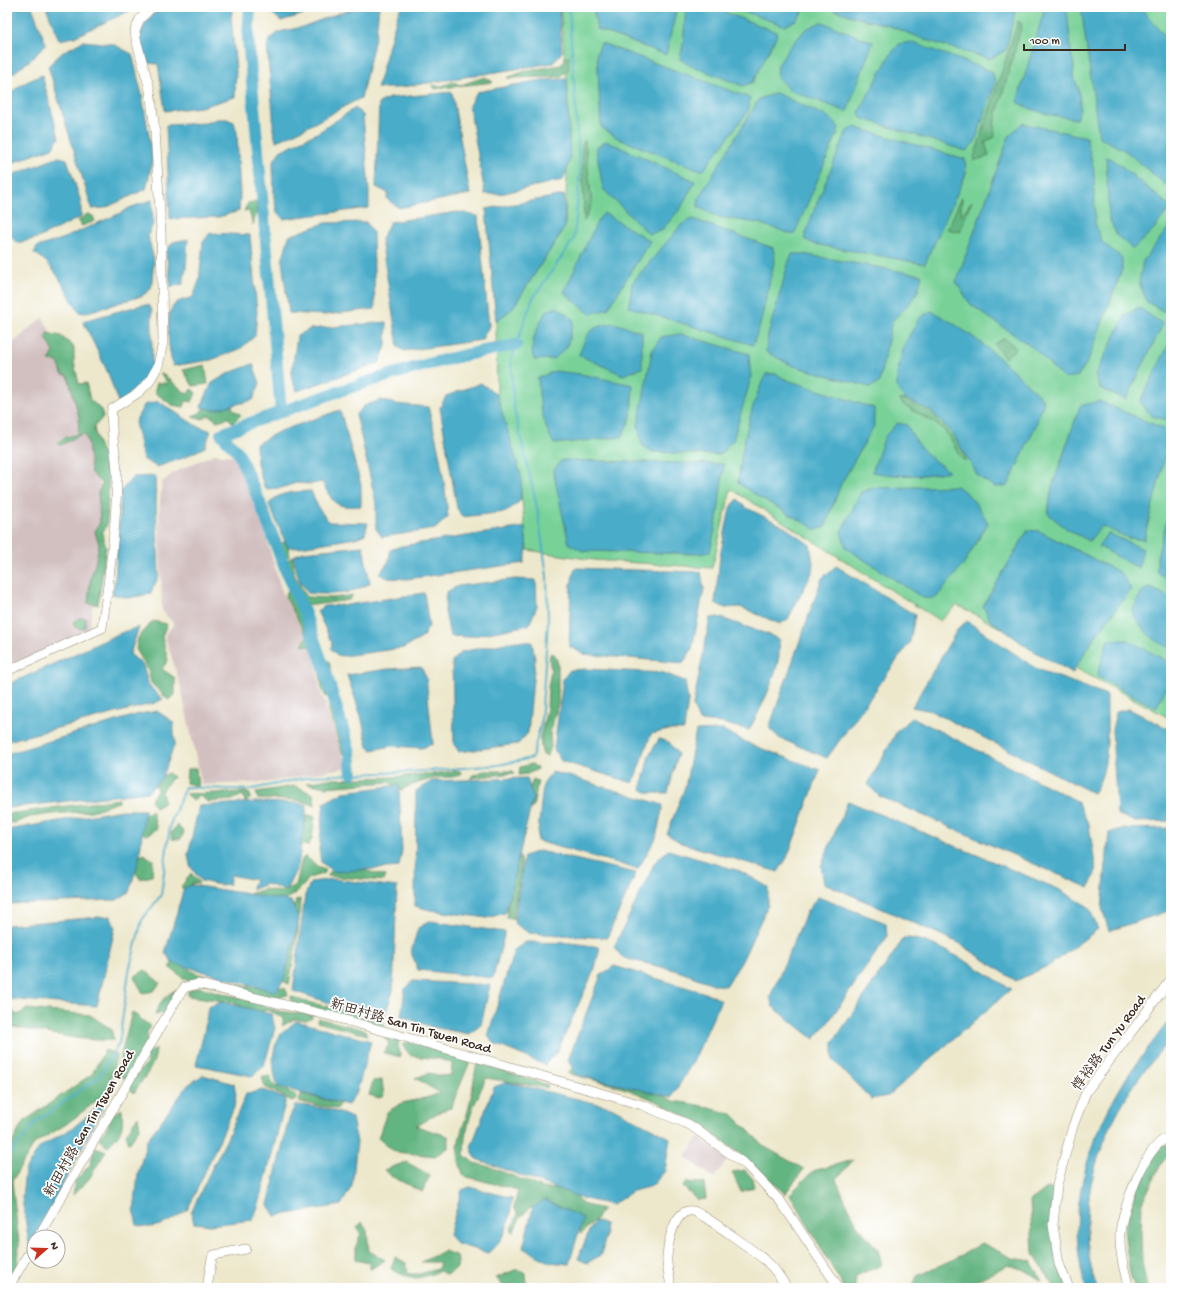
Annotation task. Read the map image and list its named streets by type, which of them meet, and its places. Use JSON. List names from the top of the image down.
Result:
{
  "streets": {
    "street": ["新田村路 San Tin Tsuen Road", "惇裕路 Tun Yu Road"]
  },
  "scale_bar": "100 m",
  "north": "right"
}
